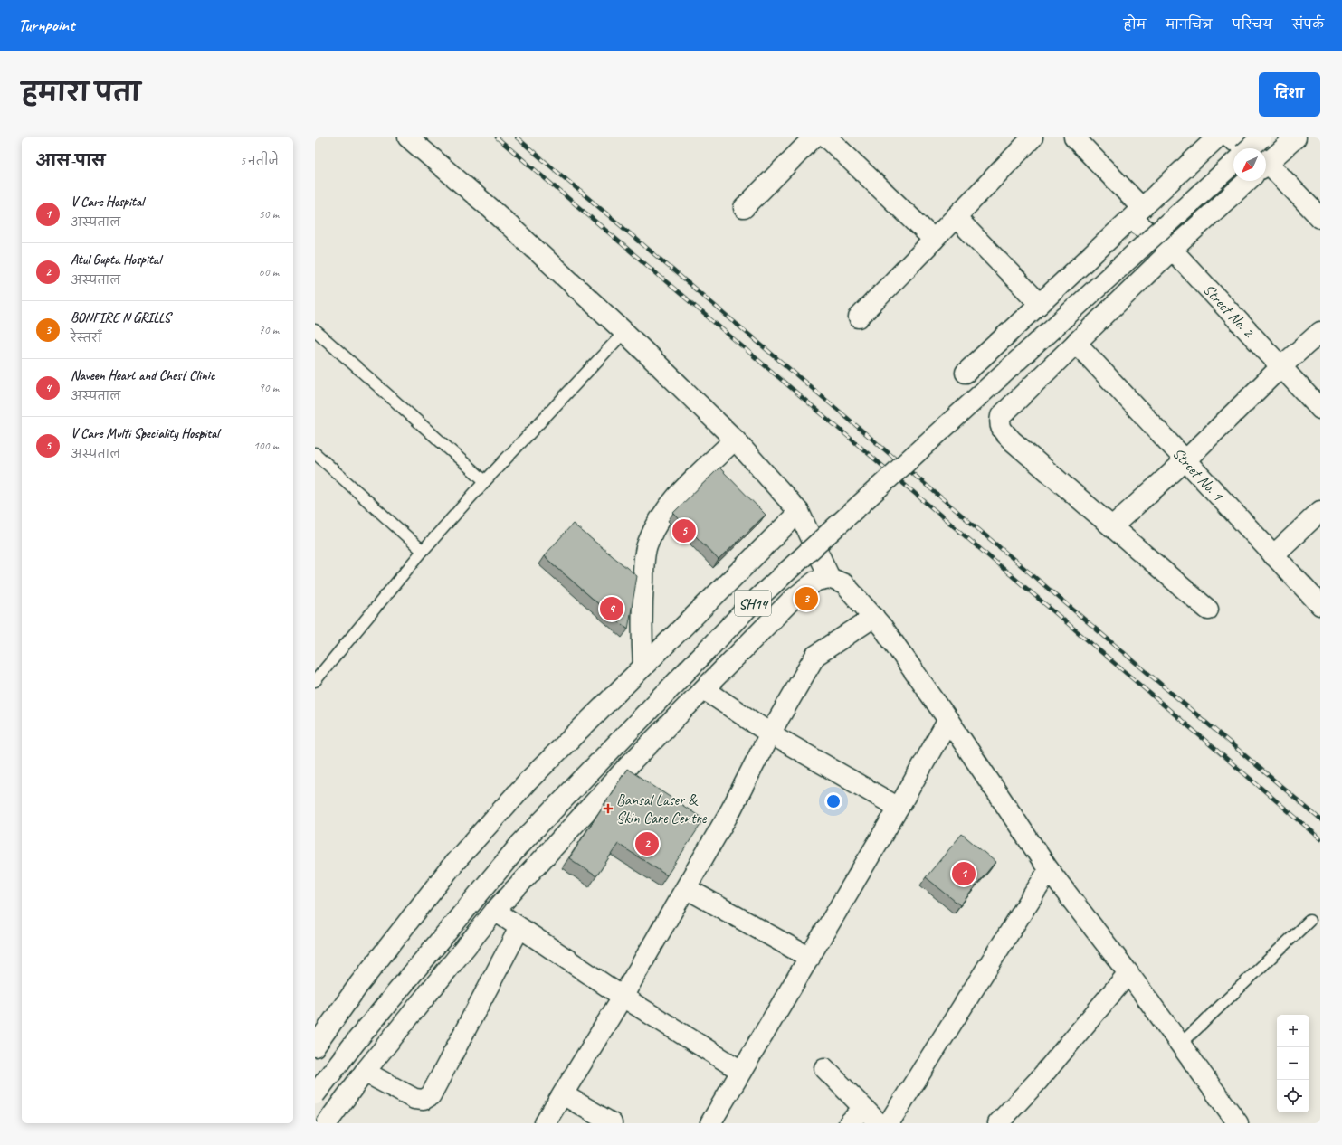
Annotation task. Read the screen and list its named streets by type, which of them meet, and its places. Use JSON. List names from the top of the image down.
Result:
{
  "streets": {
    "street": ["Street No. 2", "Street No. 1", "SH14"]
  },
  "places": {
    "health": ["Bansal Laser & Skin Care Centre"]
  },
  "north": "bottom left",
  "page": {
    "header": "Turnpoint",
    "nav": [
      "होम",
      "मानचित्र",
      "परिचय",
      "संपर्क"
    ],
    "title": "हमारा पता",
    "buttons": "दिशा",
    "heading": ["आस-पास", "5 नतीजे"],
    "list": [
      {
        "mark": "1",
        "name": "V Care Hospital",
        "note": "अस्पताल",
        "value": "50 m"
      },
      {
        "mark": "2",
        "name": "Atul Gupta Hospital",
        "note": "अस्पताल",
        "value": "60 m"
      },
      {
        "mark": "3",
        "name": "BONFIRE N GRILLS",
        "note": "रेस्तराँ",
        "value": "70 m"
      },
      {
        "mark": "4",
        "name": "Naveen Heart and Chest Clinic",
        "note": "अस्पताल",
        "value": "90 m"
      },
      {
        "mark": "5",
        "name": "V Care Multi Speciality Hospital",
        "note": "अस्पताल",
        "value": "100 m"
      }
    ],
    "pins": [
      "5",
      "3",
      "4",
      "2",
      "1"
    ],
    "map_buttons": ["+", "−"]
  }
}
